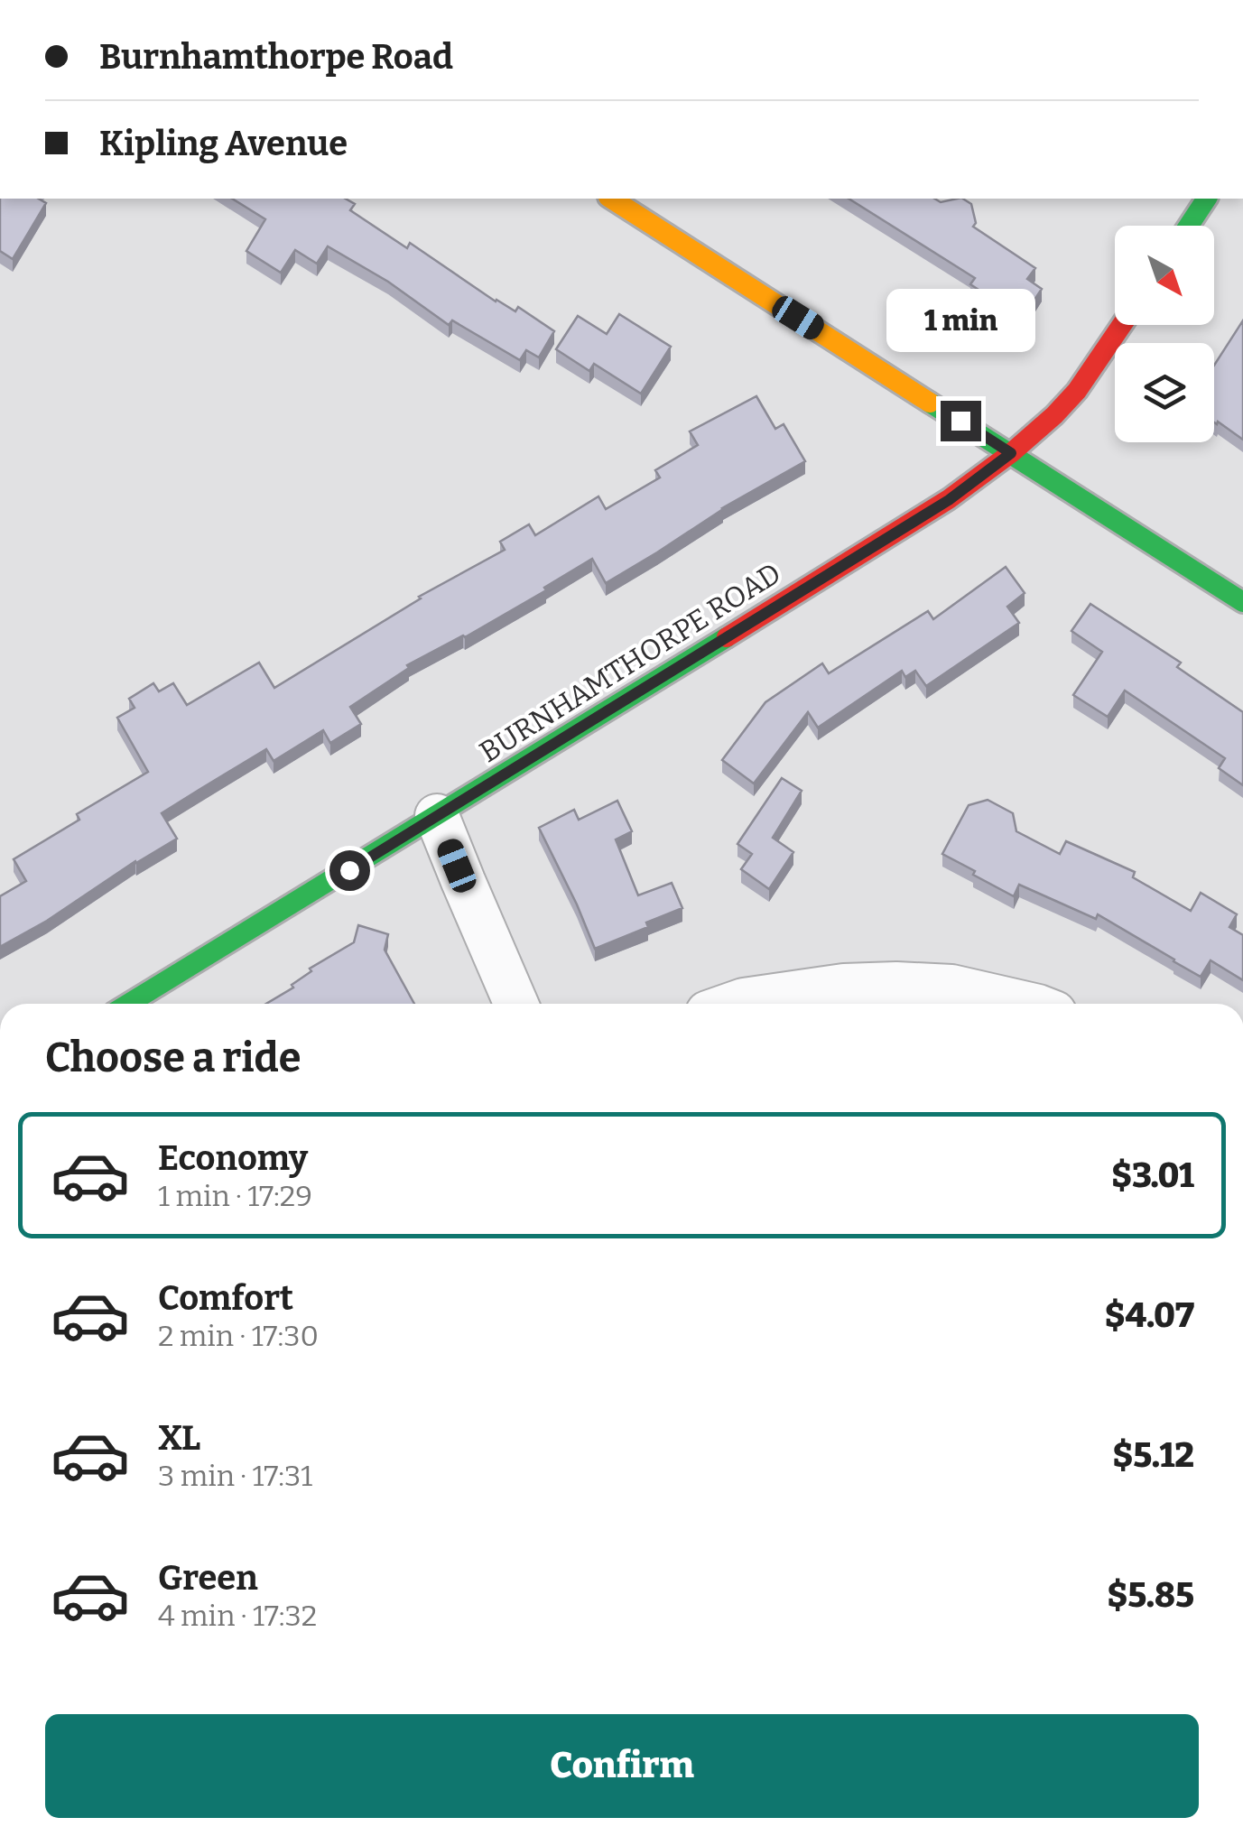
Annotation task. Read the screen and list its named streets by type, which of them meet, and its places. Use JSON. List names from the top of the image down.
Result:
{
  "streets": {
    "main road": ["BURNHAMTHORPE ROAD"]
  },
  "north": "bottom right",
  "page": {
    "banner": ["Burnhamthorpe Road", "Kipling Avenue"],
    "bubble": "1 min",
    "heading": "Choose a ride",
    "list": [
      {
        "name": "Economy",
        "note": "1 min · 17:29",
        "value": "$3.01"
      },
      {
        "name": "Comfort",
        "note": "2 min · 17:30",
        "value": "$4.07"
      },
      {
        "name": "XL",
        "note": "3 min · 17:31",
        "value": "$5.12"
      },
      {
        "name": "Green",
        "note": "4 min · 17:32",
        "value": "$5.85"
      }
    ],
    "buttons": "Confirm"
  }
}
